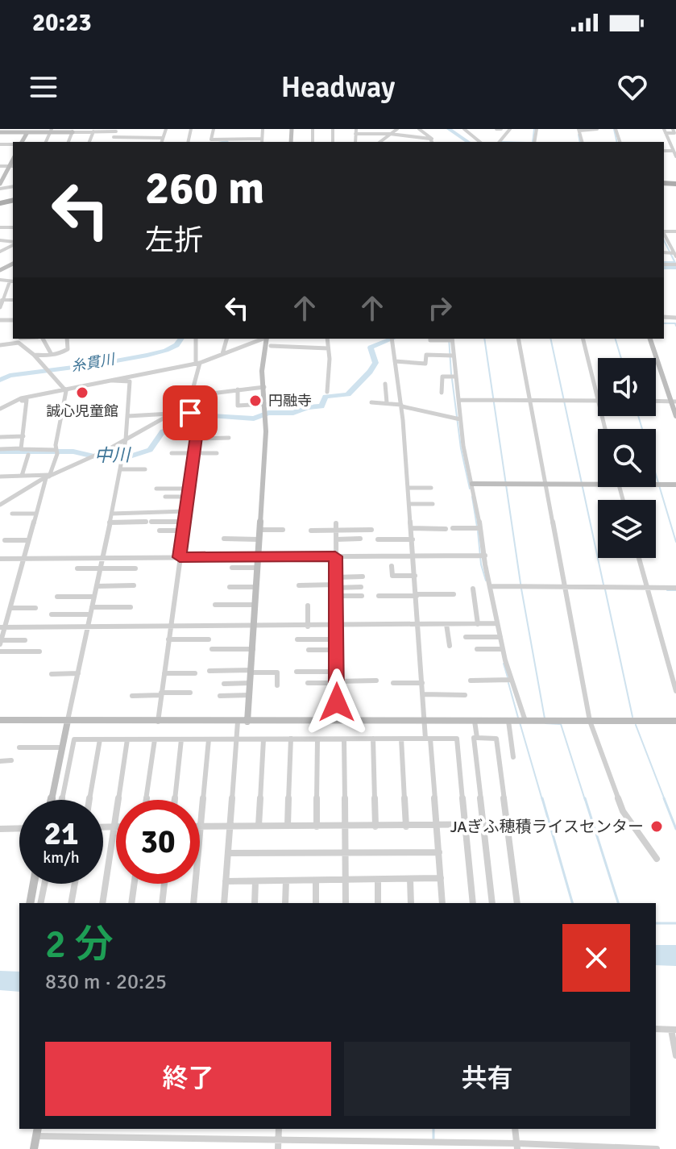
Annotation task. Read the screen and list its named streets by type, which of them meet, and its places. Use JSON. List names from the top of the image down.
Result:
{
  "water": ["糸貫川", "中川"],
  "places": ["誠心児童館", "円融寺", "JAぎふ穂積ライスセンター"],
  "page": {
    "status": "20:23",
    "header": "Headway",
    "turn": ["260 m", "左折"],
    "speed": "21 km/h",
    "limit": "30",
    "heading": ["2 分", "830 m · 20:25"],
    "buttons": ["終了", "共有"]
  }
}
